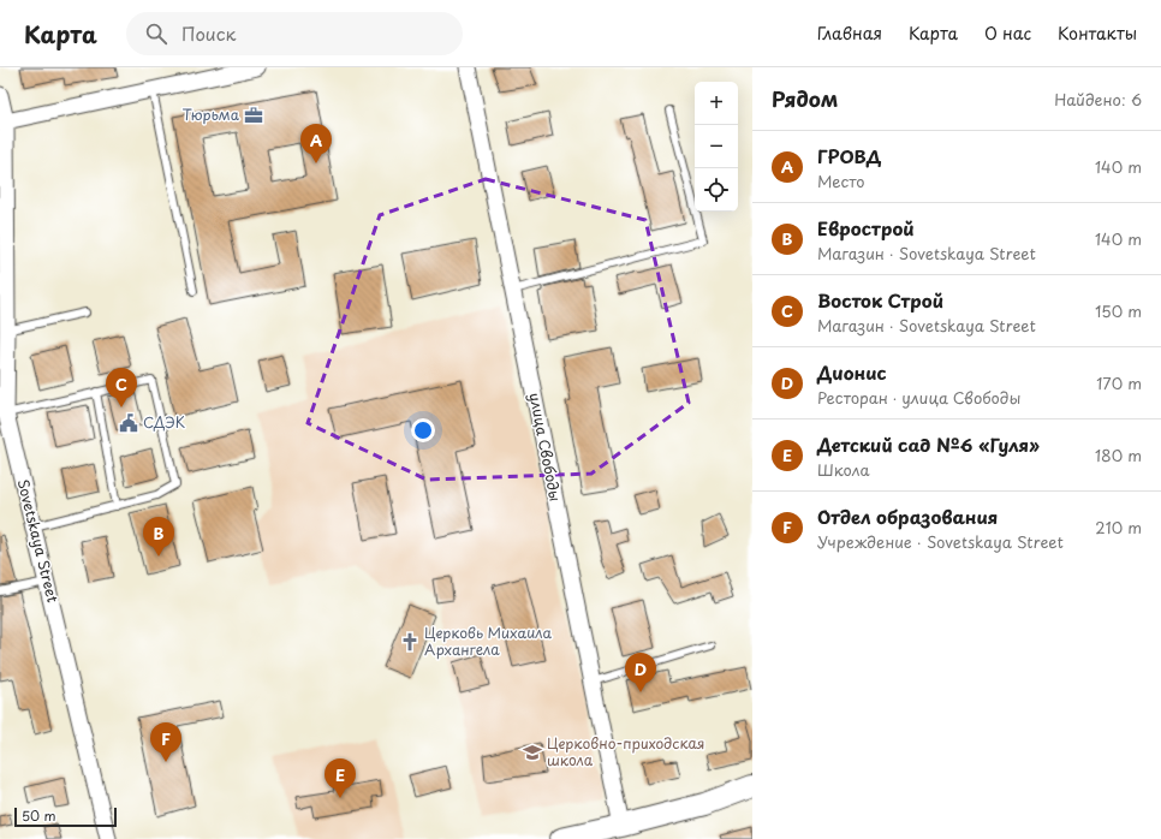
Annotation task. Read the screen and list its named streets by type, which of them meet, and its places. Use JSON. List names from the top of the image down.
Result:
{
  "streets": {
    "street": ["улица Свободы", "Sovetskaya Street"]
  },
  "places": {
    "office": ["Тюрьма"],
    "public building": ["СДЭК"],
    "church": ["Церковь Михаила Архангела"],
    "school or university": ["Церковно-приходская школа"]
  },
  "scale_bar": "50 m",
  "page": {
    "header": "Карта",
    "search": "Поиск",
    "nav": [
      "Главная",
      "Карта",
      "О нас",
      "Контакты"
    ],
    "heading": ["Рядом", "Найдено: 6"],
    "map_buttons": ["+", "−"],
    "pins": [
      "A",
      "C",
      "B",
      "D",
      "F",
      "E"
    ],
    "list": [
      {
        "mark": "A",
        "name": "ГРОВД",
        "note": "Место",
        "value": "140 m"
      },
      {
        "mark": "B",
        "name": "Еврострой",
        "note": "Магазин · Sovetskaya Street",
        "value": "140 m"
      },
      {
        "mark": "C",
        "name": "Восток Строй",
        "note": "Магазин · Sovetskaya Street",
        "value": "150 m"
      },
      {
        "mark": "D",
        "name": "Дионис",
        "note": "Ресторан · улица Свободы",
        "value": "170 m"
      },
      {
        "mark": "E",
        "name": "Детский сад №6 «Гуля»",
        "note": "Школа",
        "value": "180 m"
      },
      {
        "mark": "F",
        "name": "Отдел образования",
        "note": "Учреждение · Sovetskaya Street",
        "value": "210 m"
      }
    ],
    "scale": "50 m"
  }
}
